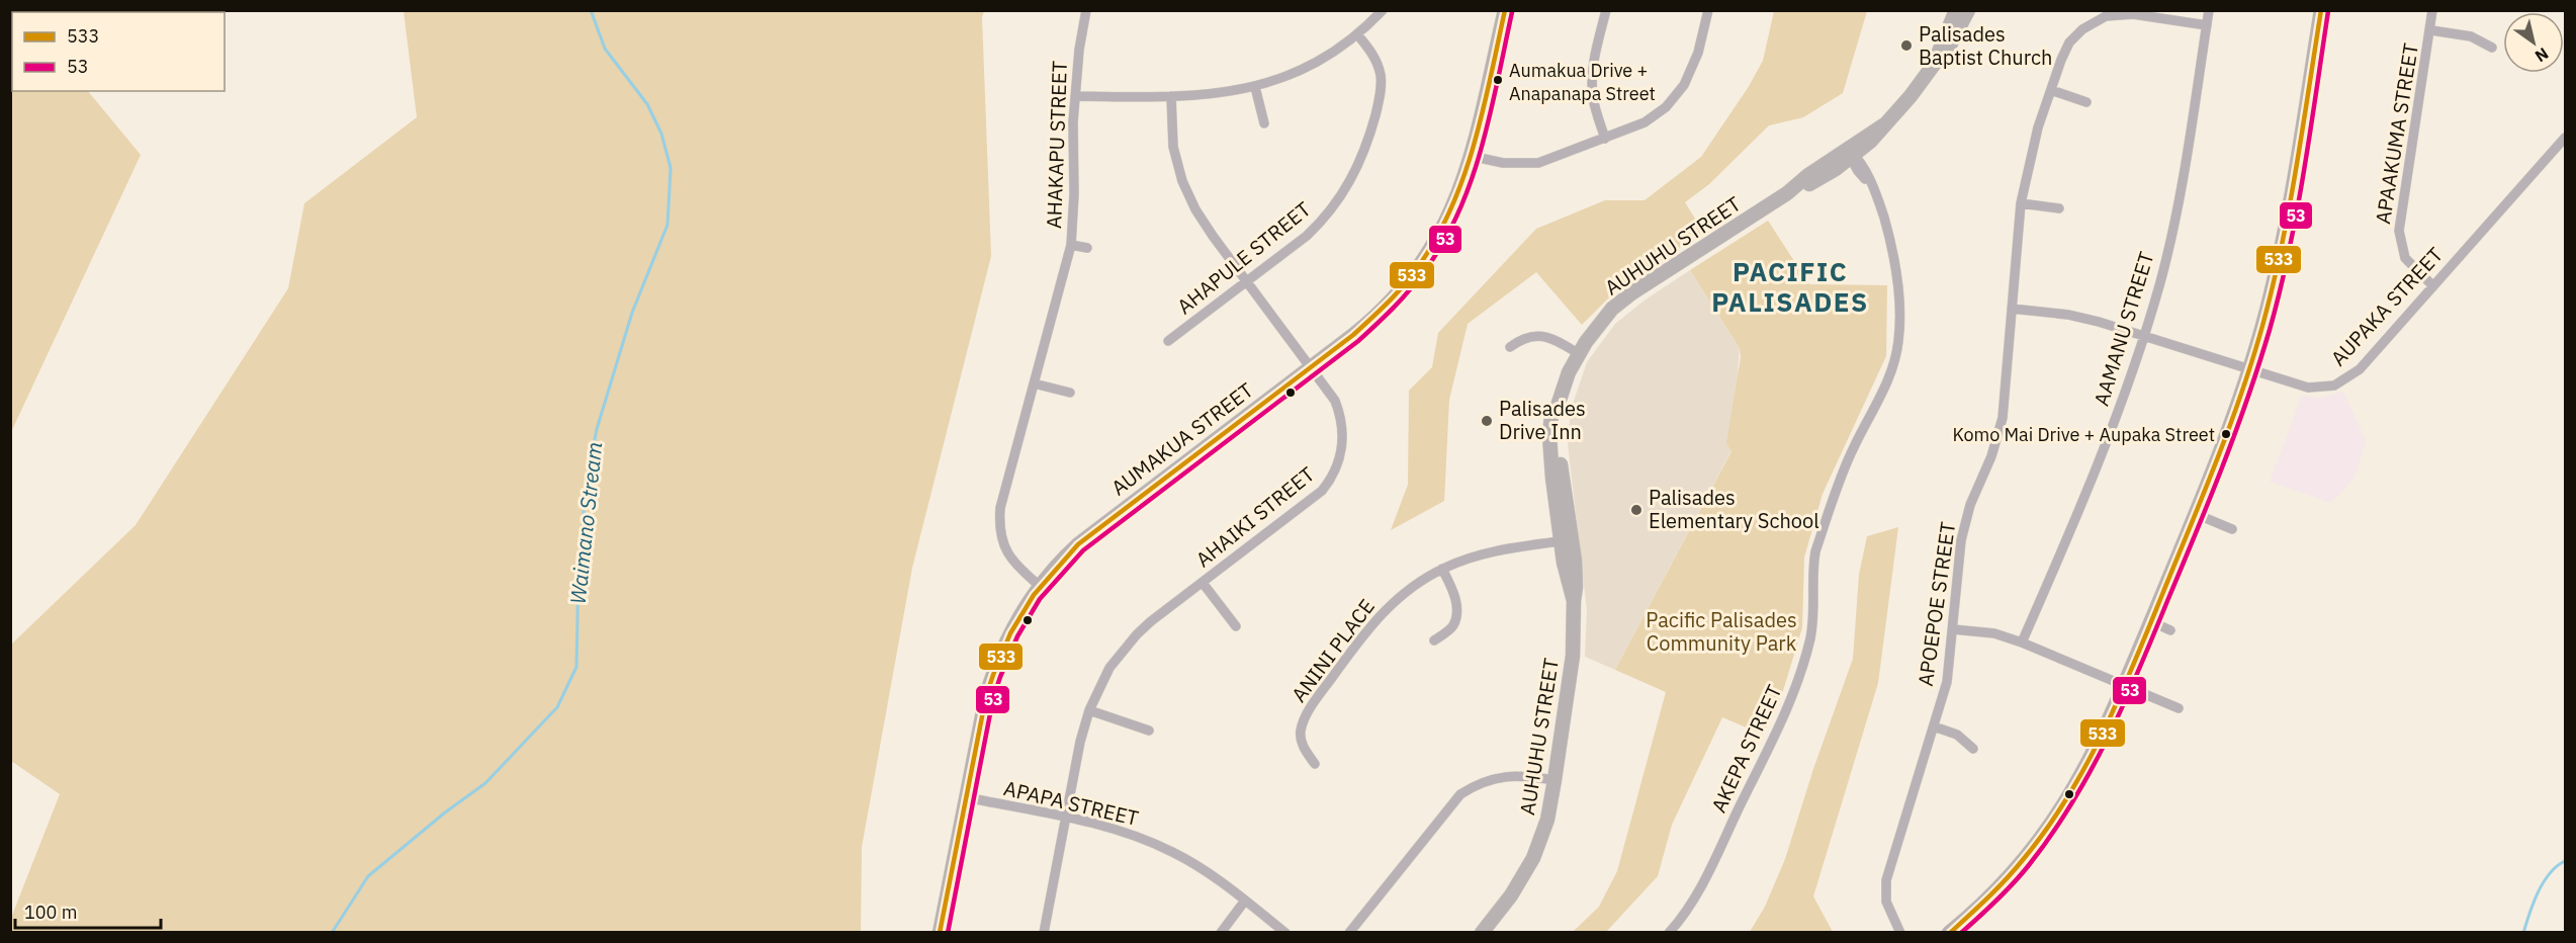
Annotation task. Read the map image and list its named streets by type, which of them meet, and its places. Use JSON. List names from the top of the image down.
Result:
{
  "streets": {
    "street": [
      "APAAKUMA STREET",
      "AHAKAPU STREET",
      "AUHUHU STREET",
      "AHAPULE STREET",
      "AUPAKA STREET",
      "AAMANU STREET",
      "AUMAKUA STREET",
      "AHAIKI STREET",
      "APOEPOE STREET",
      "ANINI PLACE",
      "AKEPA STREET",
      "APAPA STREET"
    ]
  },
  "crossings": [
    ["APAAKUMA STREET", "AUPAKA STREET"],
    ["AHAKAPU STREET", "AUMAKUA STREET"],
    ["AUHUHU STREET", "ANINI PLACE"],
    ["AUHUHU STREET", "AKEPA STREET"],
    ["AHAPULE STREET", "AHAIKI STREET"],
    ["AUPAKA STREET", "AAMANU STREET"],
    ["AUPAKA STREET", "APOEPOE STREET"],
    ["AAMANU STREET", "APOEPOE STREET"],
    ["AUMAKUA STREET", "AHAIKI STREET"],
    ["AUMAKUA STREET", "APAPA STREET"],
    ["AHAIKI STREET", "APAPA STREET"]
  ],
  "districts": ["PACIFIC PALISADES"],
  "water": ["Waimano Stream"],
  "parks": ["Pacific Palisades Community Park"],
  "places": [
    "Palisades Baptist Church",
    "Aumakua Drive + Anapanapa Street",
    "Palisades Drive Inn",
    "Komo Mai Drive + Aupaka Street",
    "Palisades Elementary School"
  ],
  "lines": ["transit line 533", "transit line 53"],
  "legend": ["533", "53"],
  "scale_bar": "100 m",
  "north": "bottom right"
}
